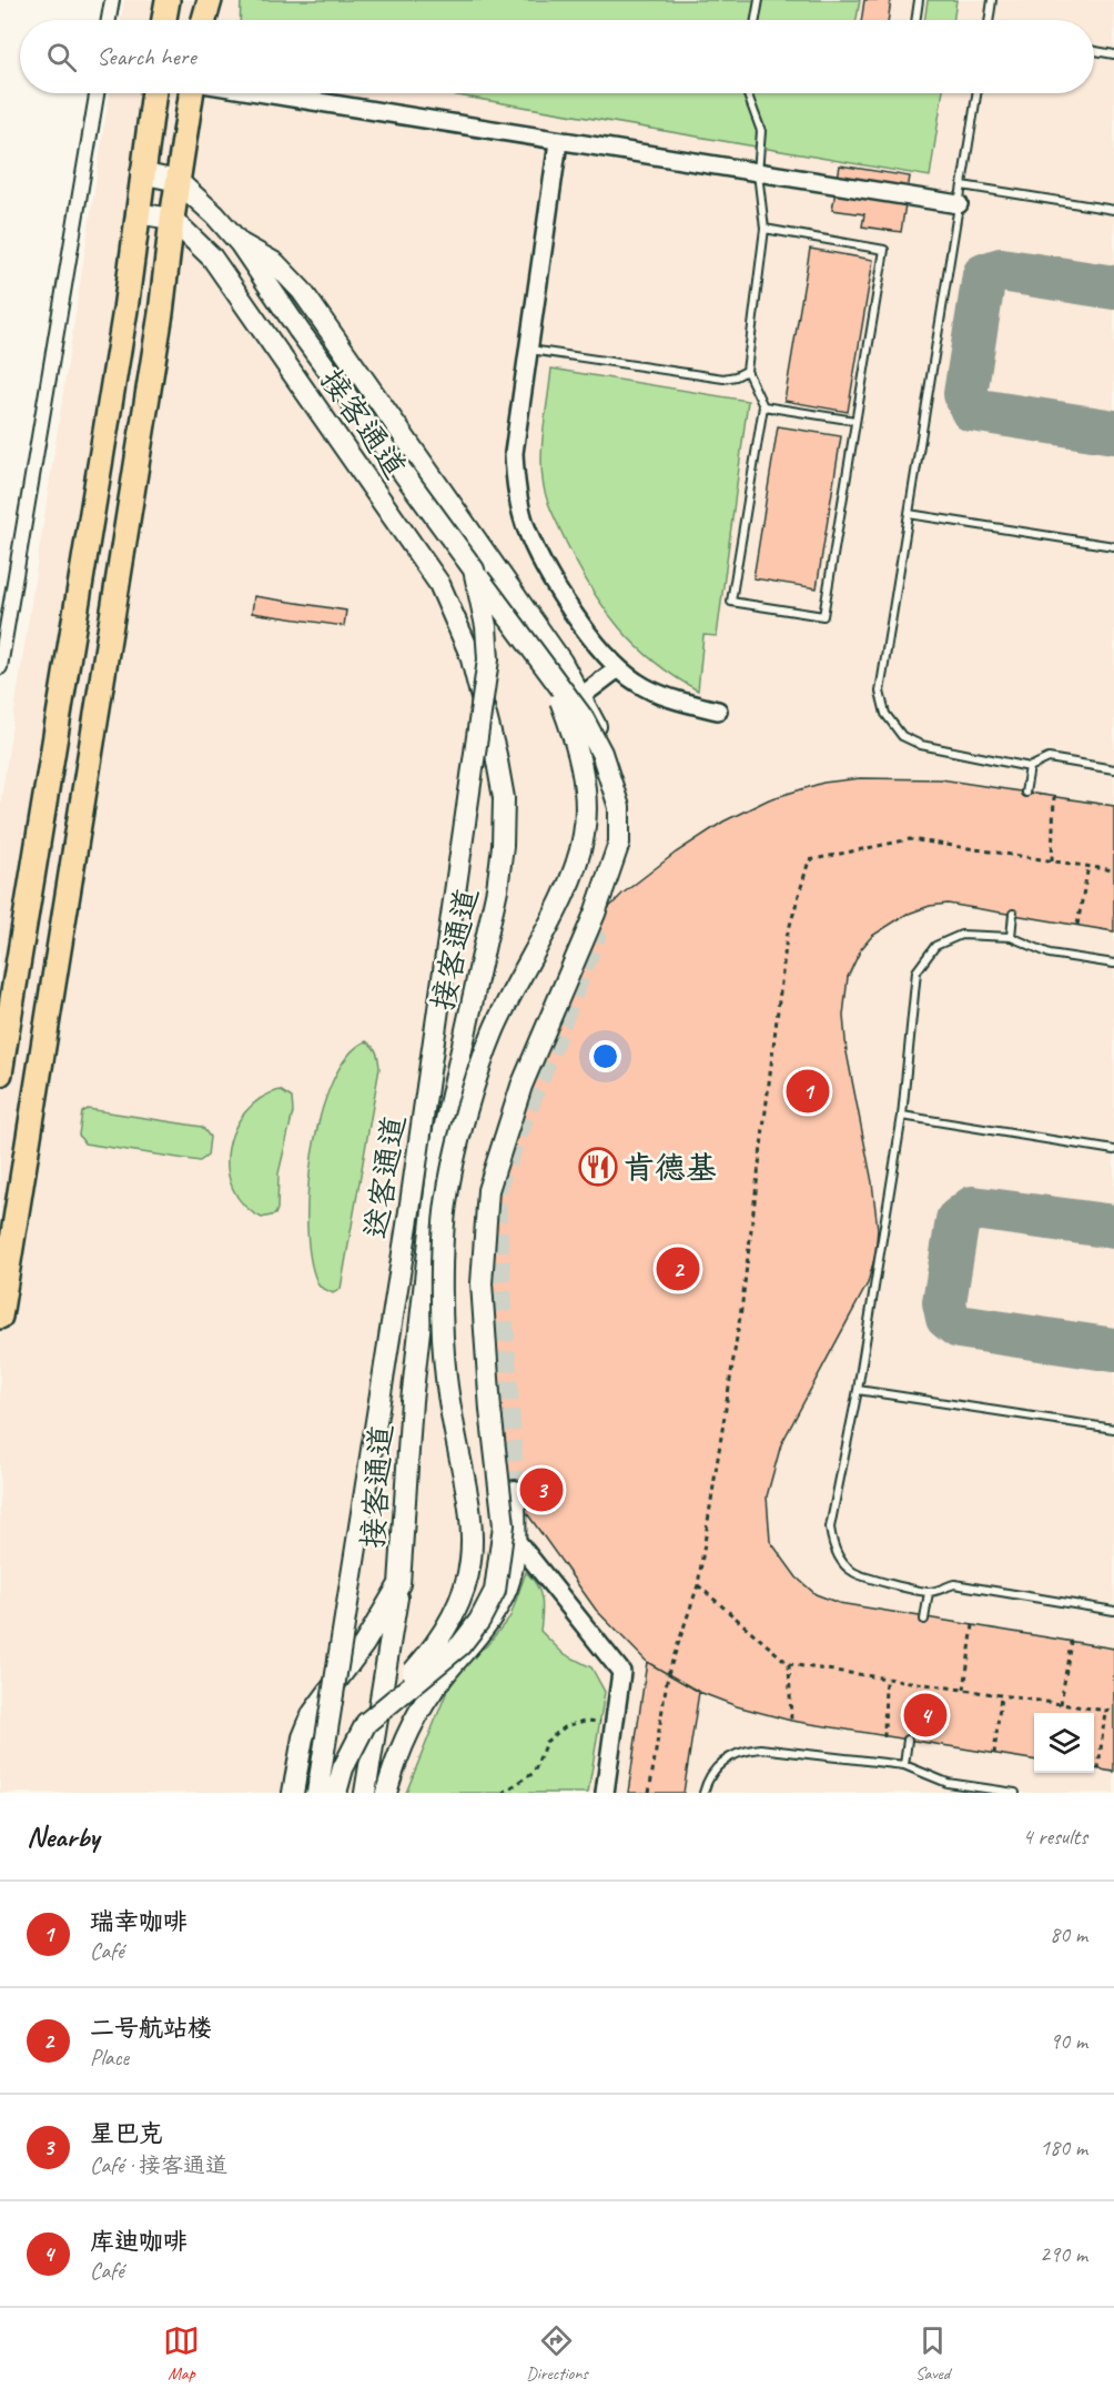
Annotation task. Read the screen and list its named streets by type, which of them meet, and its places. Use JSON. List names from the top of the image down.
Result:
{
  "streets": {
    "main road": ["接客通道", "送客通道"]
  },
  "crossings": [
    ["接客通道", "送客通道"]
  ],
  "places": {
    "restaurant": ["肯德基"]
  },
  "page": {
    "search": "Search here",
    "pins": [
      "1",
      "2",
      "3",
      "4"
    ],
    "heading": ["Nearby", "4 results"],
    "list": [
      {
        "mark": "1",
        "name": "瑞幸咖啡",
        "note": "Café",
        "value": "80 m"
      },
      {
        "mark": "2",
        "name": "二号航站楼",
        "note": "Place",
        "value": "90 m"
      },
      {
        "mark": "3",
        "name": "星巴克",
        "note": "Café · 接客通道",
        "value": "180 m"
      },
      {
        "mark": "4",
        "name": "库迪咖啡",
        "note": "Café",
        "value": "290 m"
      }
    ],
    "nav": ["Map", "Directions", "Saved"]
  }
}
